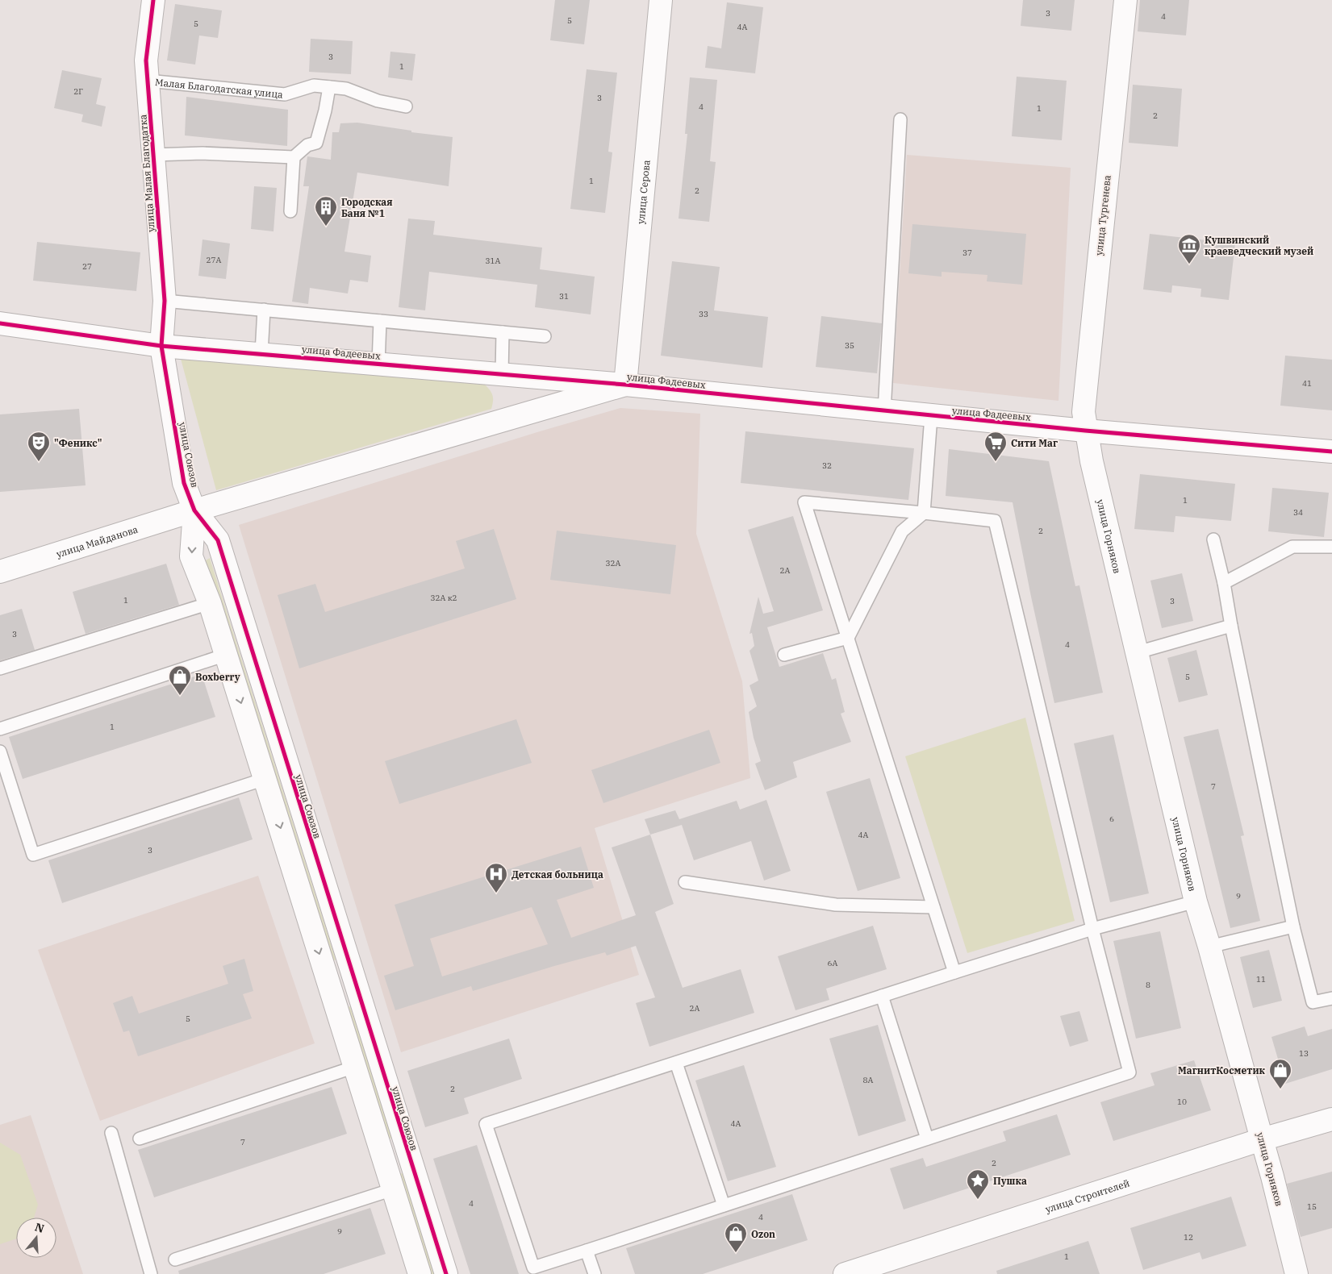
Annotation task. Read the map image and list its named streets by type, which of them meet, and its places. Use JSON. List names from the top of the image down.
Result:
{
  "streets": {
    "street": [
      "улица Малая Благодатка",
      "улица Серова",
      "улица Тургенева",
      "улица Фадеевых",
      "улица Союзов",
      "улица Горняков",
      "улица Майданова",
      "улица Строителей"
    ],
    "lane": ["Малая Благодатская улица"]
  },
  "crossings": [
    ["Малая Благодатская улица", "улица Малая Благодатка"],
    ["улица Малая Благодатка", "улица Фадеевых"],
    ["улица Малая Благодатка", "улица Союзов"],
    ["улица Серова", "улица Фадеевых"],
    ["улица Серова", "улица Майданова"],
    ["улица Тургенева", "улица Фадеевых"],
    ["улица Тургенева", "улица Горняков"],
    ["улица Фадеевых", "улица Союзов"],
    ["улица Фадеевых", "улица Горняков"],
    ["улица Фадеевых", "улица Майданова"],
    ["улица Союзов", "улица Майданова"],
    ["улица Горняков", "улица Строителей"]
  ],
  "places": {
    "building": ["Городская Баня №1"],
    "museum": ["Кушвинский краеведческий музей"],
    "theatre": ["\"Феникс\""],
    "supermarket": ["Сити Маг"],
    "shop": ["Boxberry", "МагнитКосметик", "Ozon"],
    "hospital": ["Детская больница"],
    "place": ["Пушка"]
  },
  "house_numbers": [
    "3",
    "4",
    "5",
    "5",
    "4А",
    "3",
    "1",
    "2Г",
    "3",
    "4",
    "1",
    "2",
    "1",
    "2",
    "37",
    "27А",
    "31А",
    "27",
    "31",
    "33",
    "35",
    "41",
    "32",
    "1",
    "34",
    "2",
    "32А",
    "2А",
    "32А к2",
    "1",
    "3",
    "3",
    "4",
    "5",
    "1",
    "7",
    "6",
    "4А",
    "3",
    "9",
    "6А",
    "11",
    "8",
    "2А",
    "5",
    "13",
    "8А",
    "2",
    "10",
    "4А",
    "7",
    "2",
    "4",
    "15",
    "4",
    "9",
    "12",
    "1"
  ],
  "north": "top"
}
